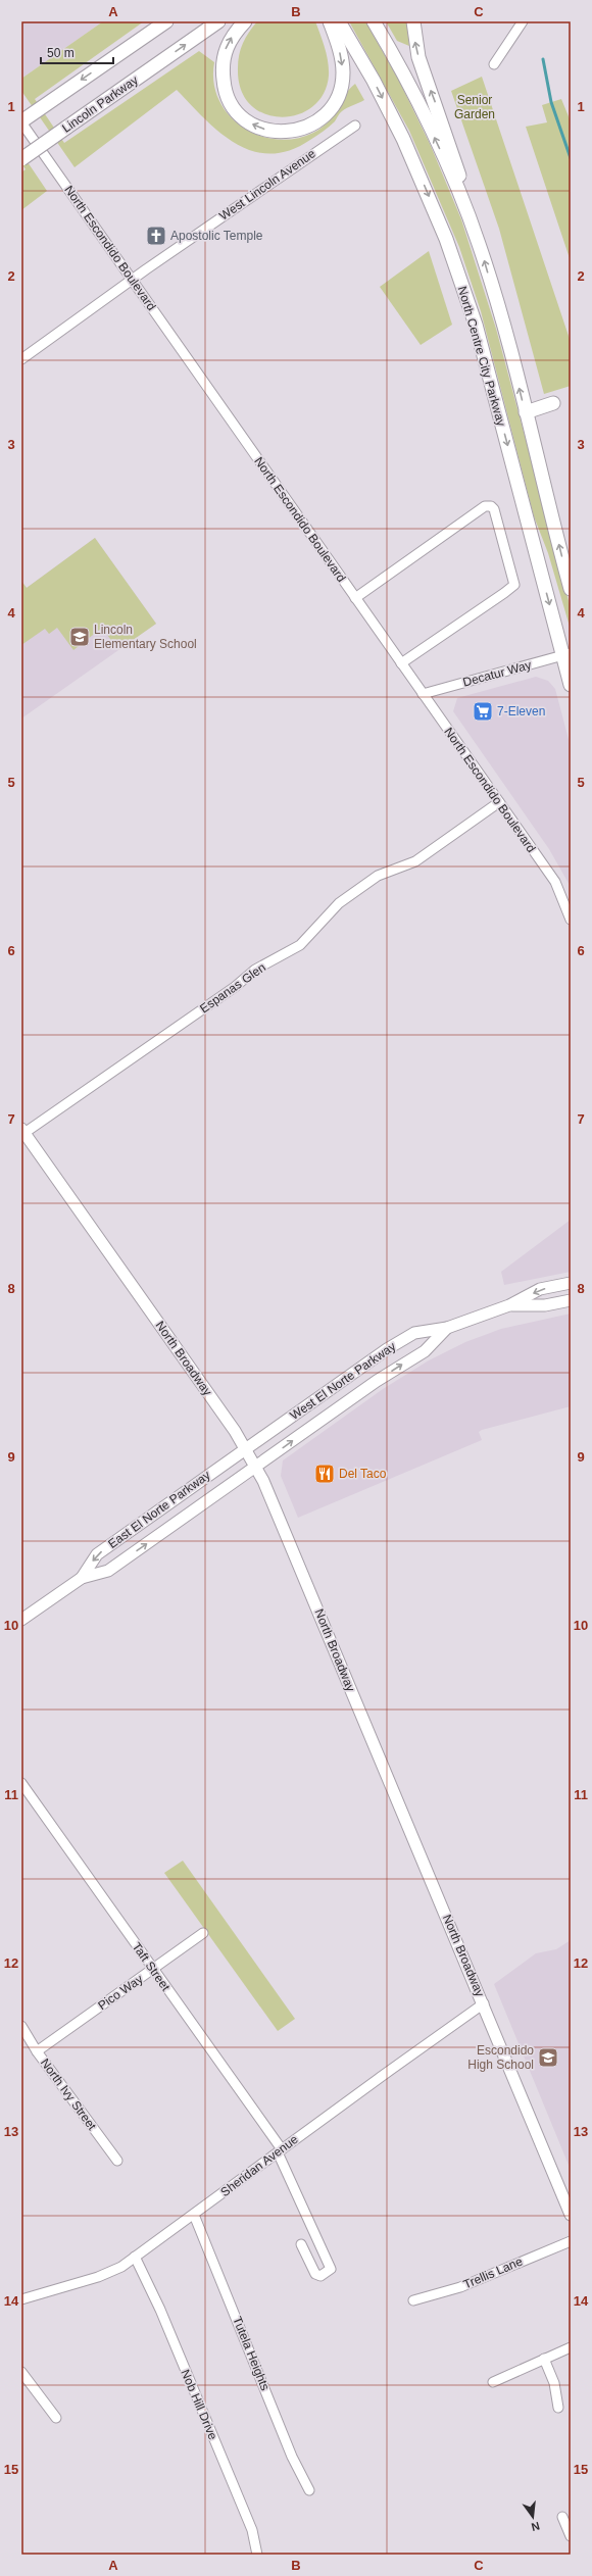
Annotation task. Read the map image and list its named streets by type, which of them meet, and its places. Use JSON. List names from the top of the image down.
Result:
{
  "streets": {
    "highway": ["Lincoln Parkway", "North Centre City Parkway"],
    "main road": ["North Broadway", "West El Norte Parkway", "East El Norte Parkway"],
    "street": [
      "West Lincoln Avenue",
      "North Escondido Boulevard",
      "Decatur Way",
      "Espanas Glen",
      "Taft Street",
      "Pico Way",
      "North Ivy Street",
      "Sheridan Avenue",
      "Trellis Lane",
      "Tutela Heights",
      "Nob Hill Drive"
    ]
  },
  "crossings": [
    ["West Lincoln Avenue", "North Escondido Boulevard"],
    ["North Escondido Boulevard", "Decatur Way"],
    ["North Escondido Boulevard", "Espanas Glen"],
    ["North Centre City Parkway", "Decatur Way"],
    ["Espanas Glen", "North Broadway"],
    ["North Broadway", "West El Norte Parkway"],
    ["North Broadway", "East El Norte Parkway"],
    ["North Broadway", "Sheridan Avenue"],
    ["West El Norte Parkway", "East El Norte Parkway"],
    ["Taft Street", "Pico Way"],
    ["Taft Street", "Sheridan Avenue"],
    ["Pico Way", "North Ivy Street"],
    ["Sheridan Avenue", "Tutela Heights"],
    ["Sheridan Avenue", "Nob Hill Drive"]
  ],
  "parks": ["Senior Garden"],
  "places": {
    "church": ["Apostolic Temple"],
    "school or university": ["Lincoln Elementary School", "Escondido High School"],
    "supermarket": ["7-Eleven"],
    "restaurant": ["Del Taco"]
  },
  "scale_bar": "50 m",
  "north": "bottom",
  "grid": {
    "columns": ["A", "B", "C"],
    "rows": [
      "1",
      "2",
      "3",
      "4",
      "5",
      "6",
      "7",
      "8",
      "9",
      "10",
      "11",
      "12",
      "13",
      "14",
      "15"
    ]
  }
}
